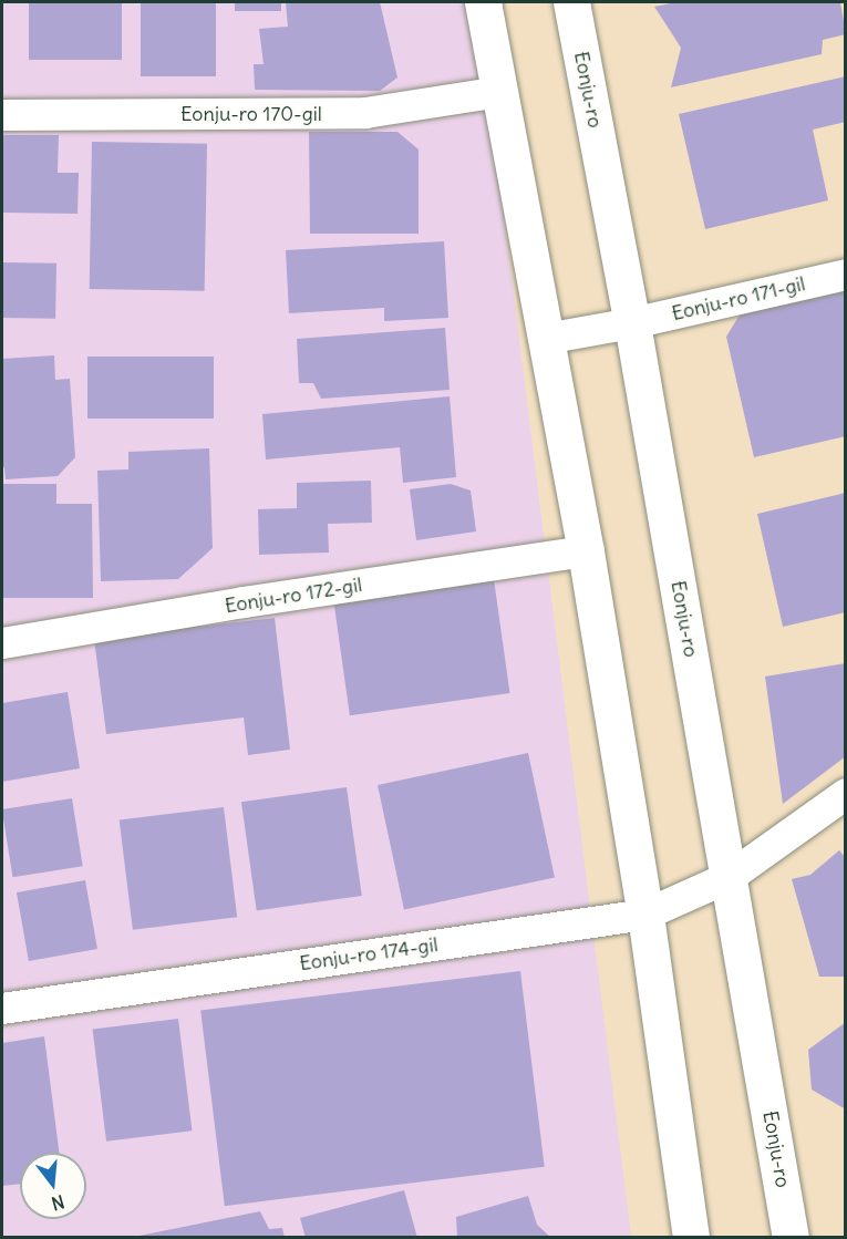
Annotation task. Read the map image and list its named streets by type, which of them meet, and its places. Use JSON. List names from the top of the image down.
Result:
{
  "streets": {
    "main road": ["Eonju-ro"],
    "street": [
      "Eonju-ro 170-gil",
      "Eonju-ro 171-gil",
      "Eonju-ro 172-gil",
      "Eonju-ro 174-gil"
    ]
  },
  "crossings": [
    ["Eonju-ro", "Eonju-ro 171-gil"],
    ["Eonju-ro", "Eonju-ro 174-gil"]
  ],
  "north": "bottom"
}
